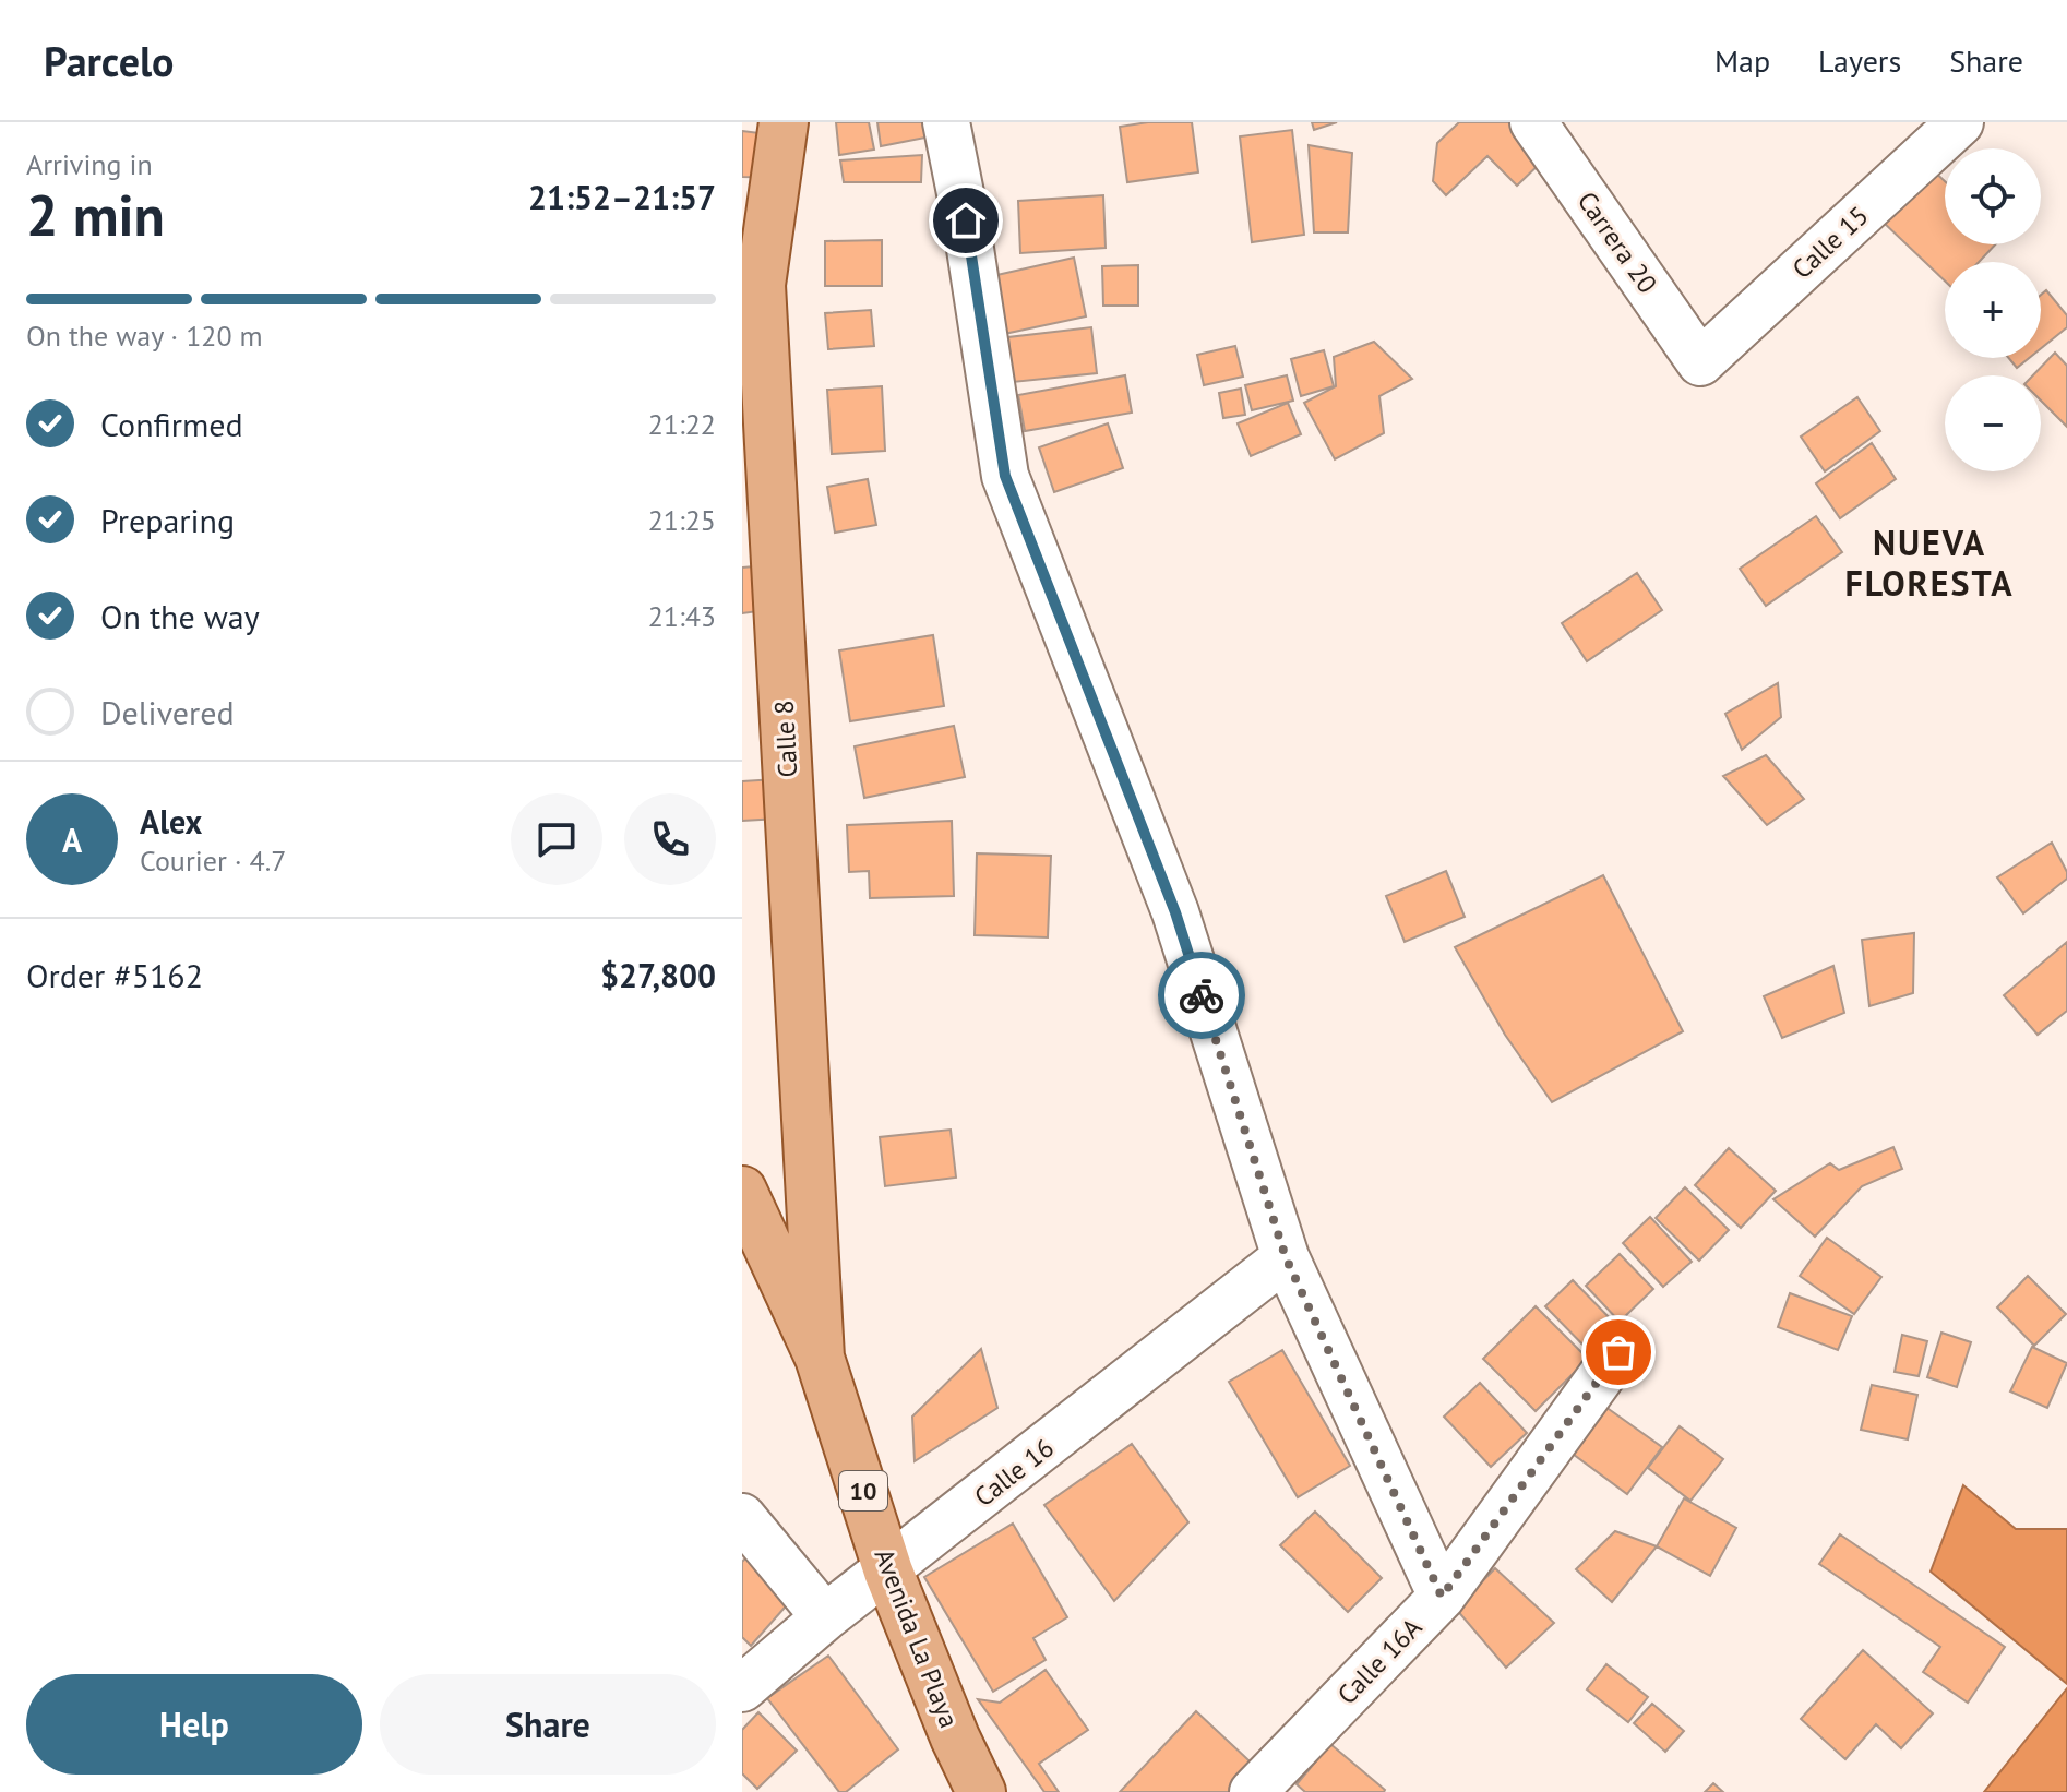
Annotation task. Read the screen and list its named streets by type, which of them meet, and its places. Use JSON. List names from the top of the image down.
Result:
{
  "streets": {
    "main road": ["Calle 8", "10", "Avenida La Playa"],
    "street": [
      "Carrera 20",
      "Calle 15",
      "Calle 16",
      "Calle 16A"
    ]
  },
  "crossings": [
    ["Carrera 20", "Calle 15"],
    ["Calle 8", "Avenida La Playa"],
    ["Calle 16", "Avenida La Playa"]
  ],
  "districts": ["NUEVA FLORESTA"],
  "page": {
    "header": "Parcelo",
    "nav": ["Map", "Layers", "Share"],
    "heading": ["2 min", "Arriving in", "21:52–21:57"],
    "panel": [
      "Alex",
      "Courier · 4.7",
      "Order #5162",
      "$27,800"
    ],
    "map_buttons": ["+", "−"],
    "bar": "On the way · 120 m",
    "list": [
      ["Confirmed", "21:22"],
      ["Preparing", "21:25"],
      ["On the way", "21:43"],
      "Delivered"
    ],
    "round": "A",
    "buttons": ["Help", "Share"]
  }
}
